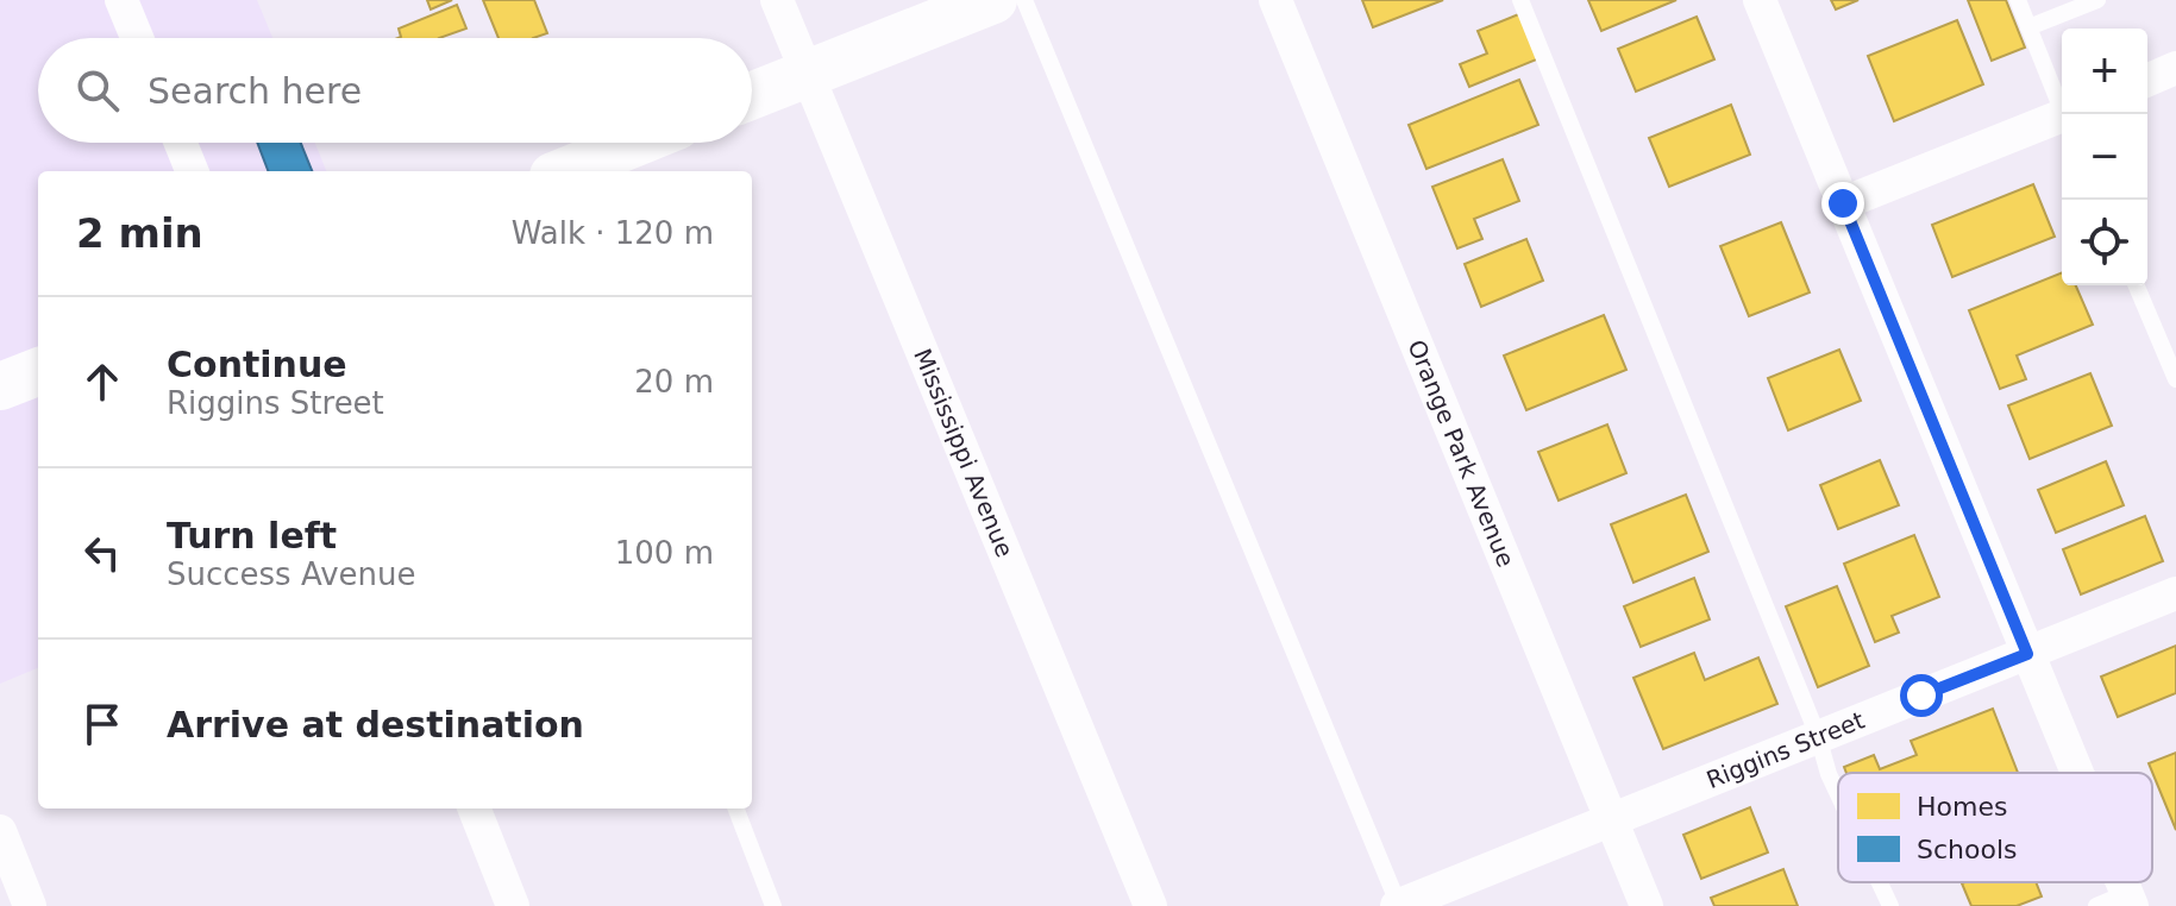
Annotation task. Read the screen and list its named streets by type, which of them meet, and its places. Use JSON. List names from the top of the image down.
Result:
{
  "streets": {
    "street": ["Mississippi Avenue", "Orange Park Avenue", "Riggins Street"]
  },
  "crossings": [
    ["Orange Park Avenue", "Riggins Street"]
  ],
  "legend": ["Homes", "Schools"],
  "page": {
    "map_buttons": ["+", "−"],
    "search": "Search here",
    "heading": ["2 min", "Walk · 120 m"],
    "list": [
      ["Continue", "Riggins Street", "20 m"],
      ["Turn left", "Success Avenue", "100 m"],
      "Arrive at destination"
    ]
  }
}
